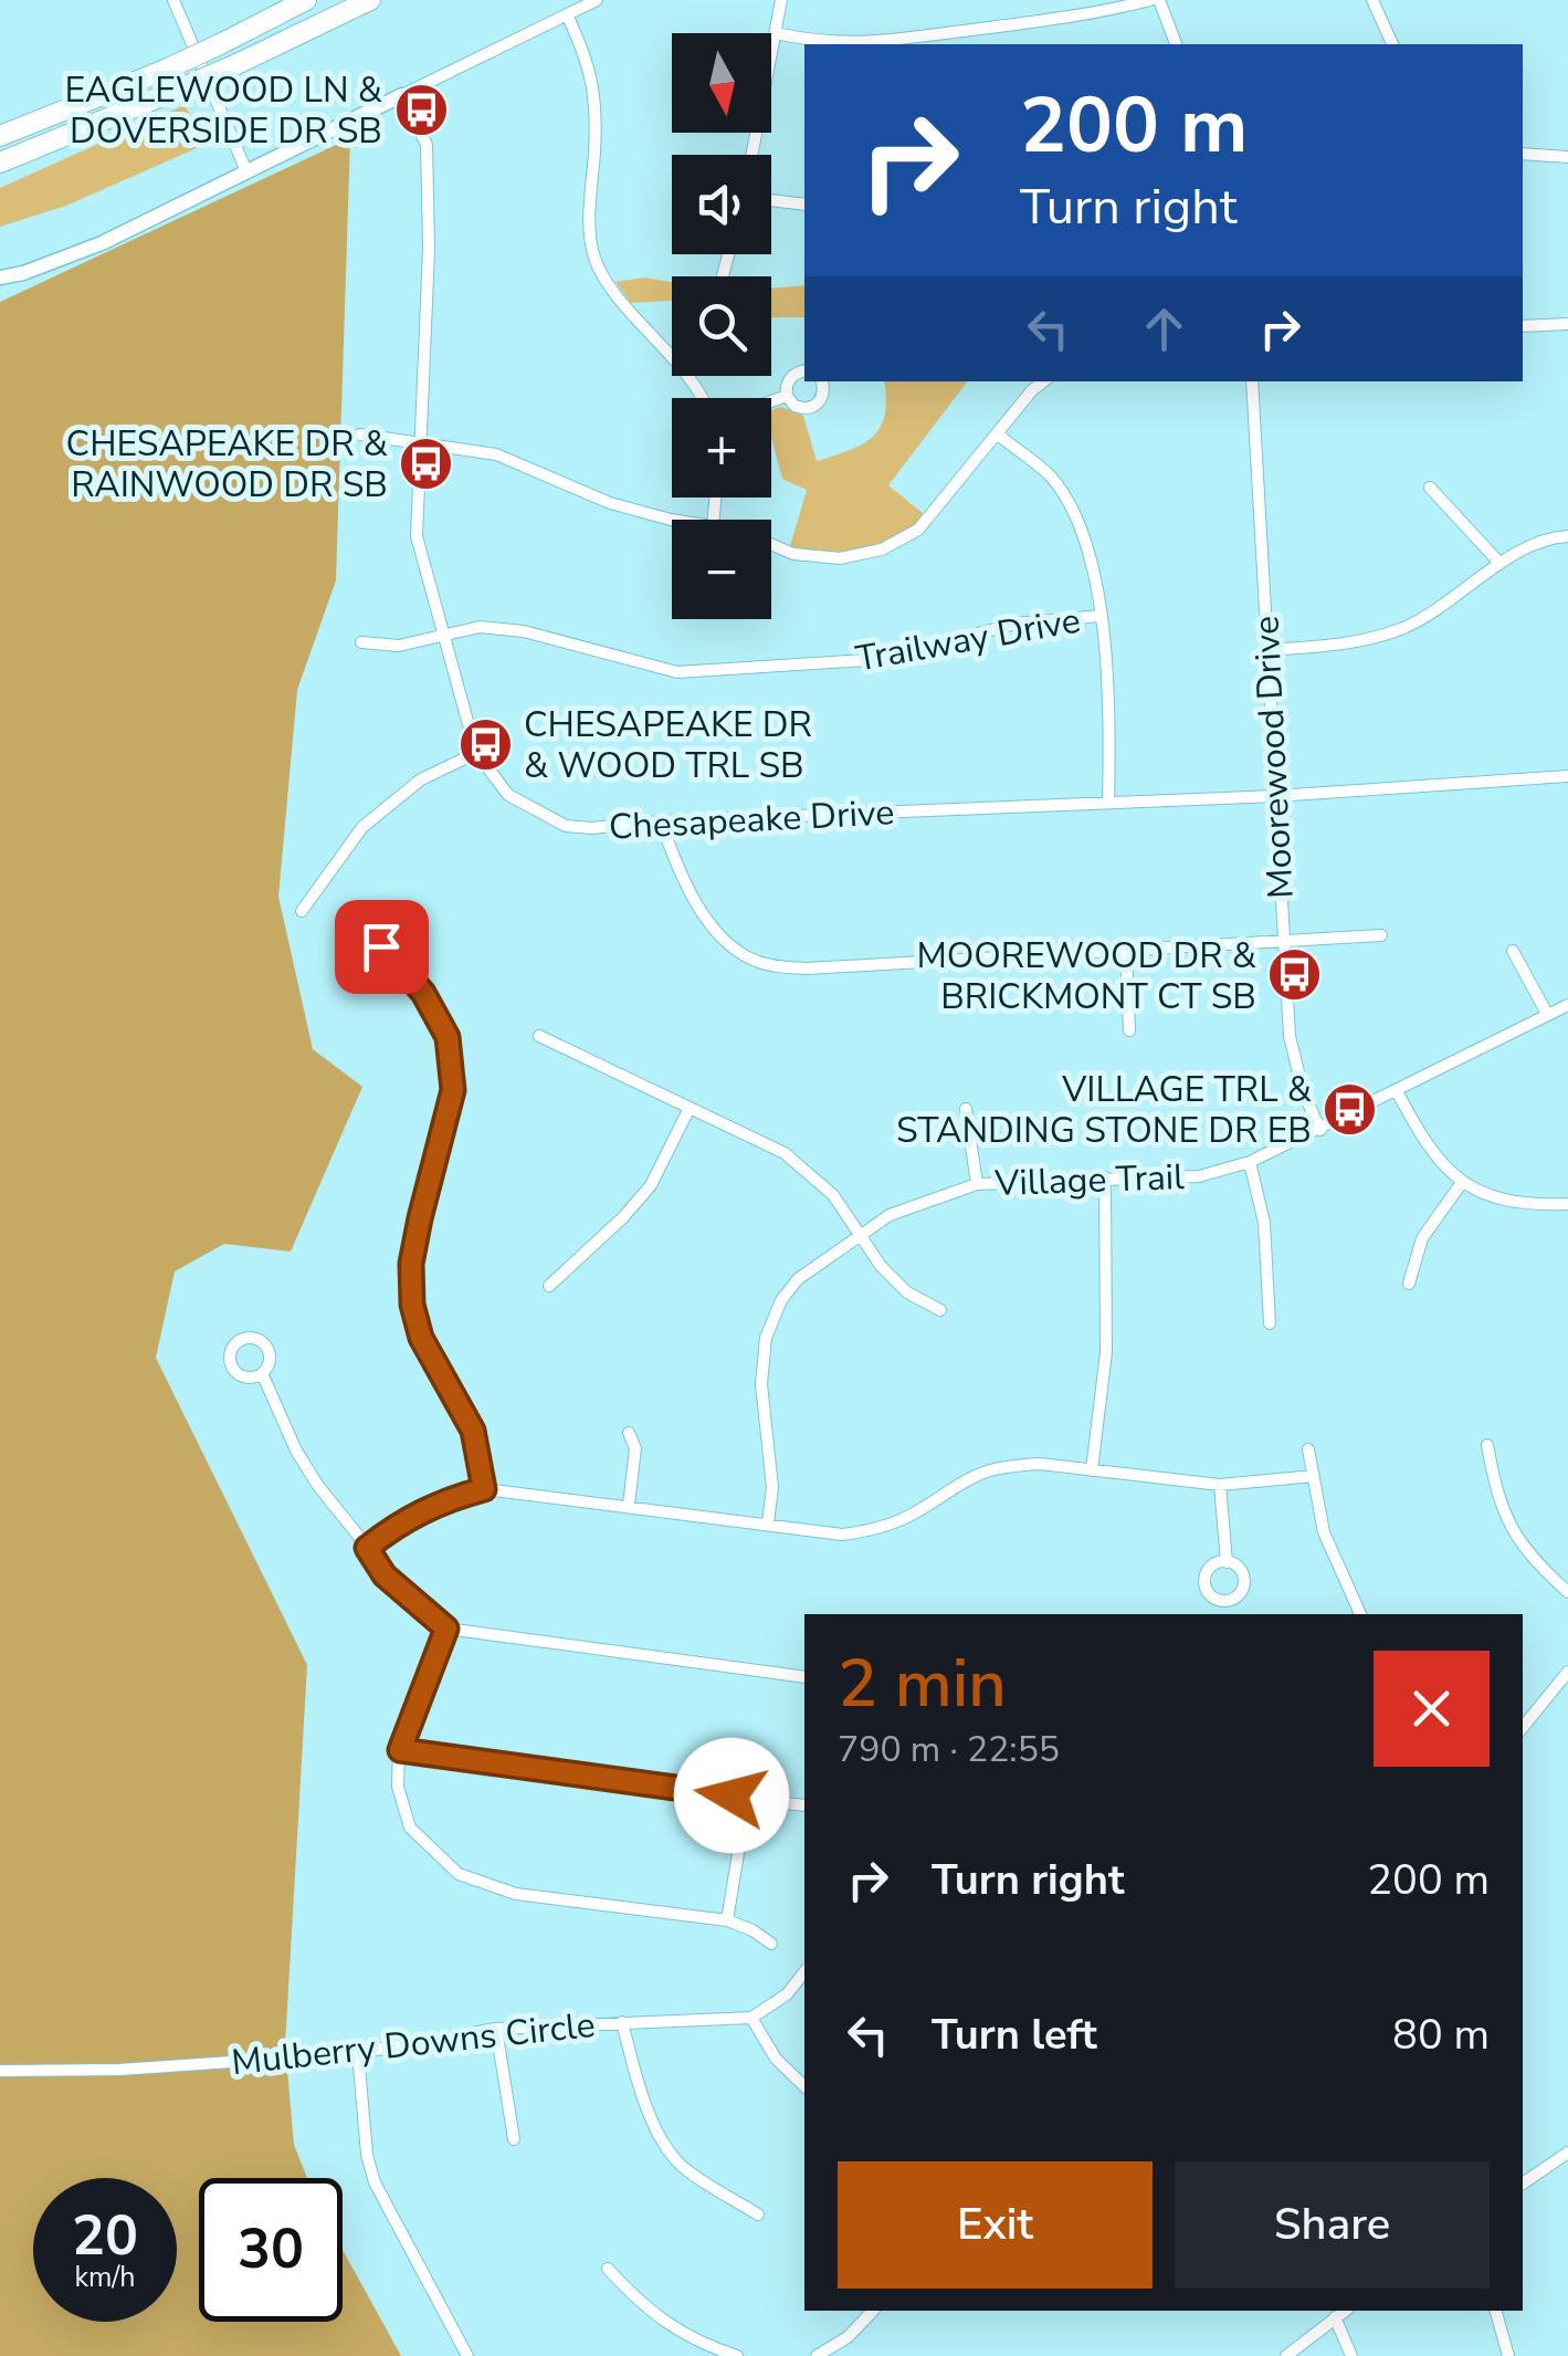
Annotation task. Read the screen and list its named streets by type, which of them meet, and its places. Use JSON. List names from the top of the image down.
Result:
{
  "streets": {
    "street": [
      "Trailway Drive",
      "Moorewood Drive",
      "Chesapeake Drive",
      "Village Trail",
      "Mulberry Downs Circle"
    ]
  },
  "crossings": [
    ["Trailway Drive", "Chesapeake Drive"],
    ["Moorewood Drive", "Chesapeake Drive"],
    ["Moorewood Drive", "Village Trail"]
  ],
  "places": {
    "bus stop": [
      "EAGLEWOOD LN & DOVERSIDE DR SB",
      "CHESAPEAKE DR & RAINWOOD DR SB",
      "CHESAPEAKE DR & WOOD TRL SB",
      "MOOREWOOD DR & BRICKMONT CT SB",
      "VILLAGE TRL & STANDING STONE DR EB"
    ]
  },
  "north": "bottom",
  "page": {
    "map_buttons": ["+", "−"],
    "turn": ["200 m", "Turn right"],
    "heading": ["2 min", "790 m · 22:55"],
    "list": [
      {
        "name": "Turn right",
        "value": "200 m"
      },
      {
        "name": "Turn left",
        "value": "80 m"
      }
    ],
    "buttons": ["Exit", "Share"],
    "speed": "20 km/h",
    "limit": "30"
  }
}
